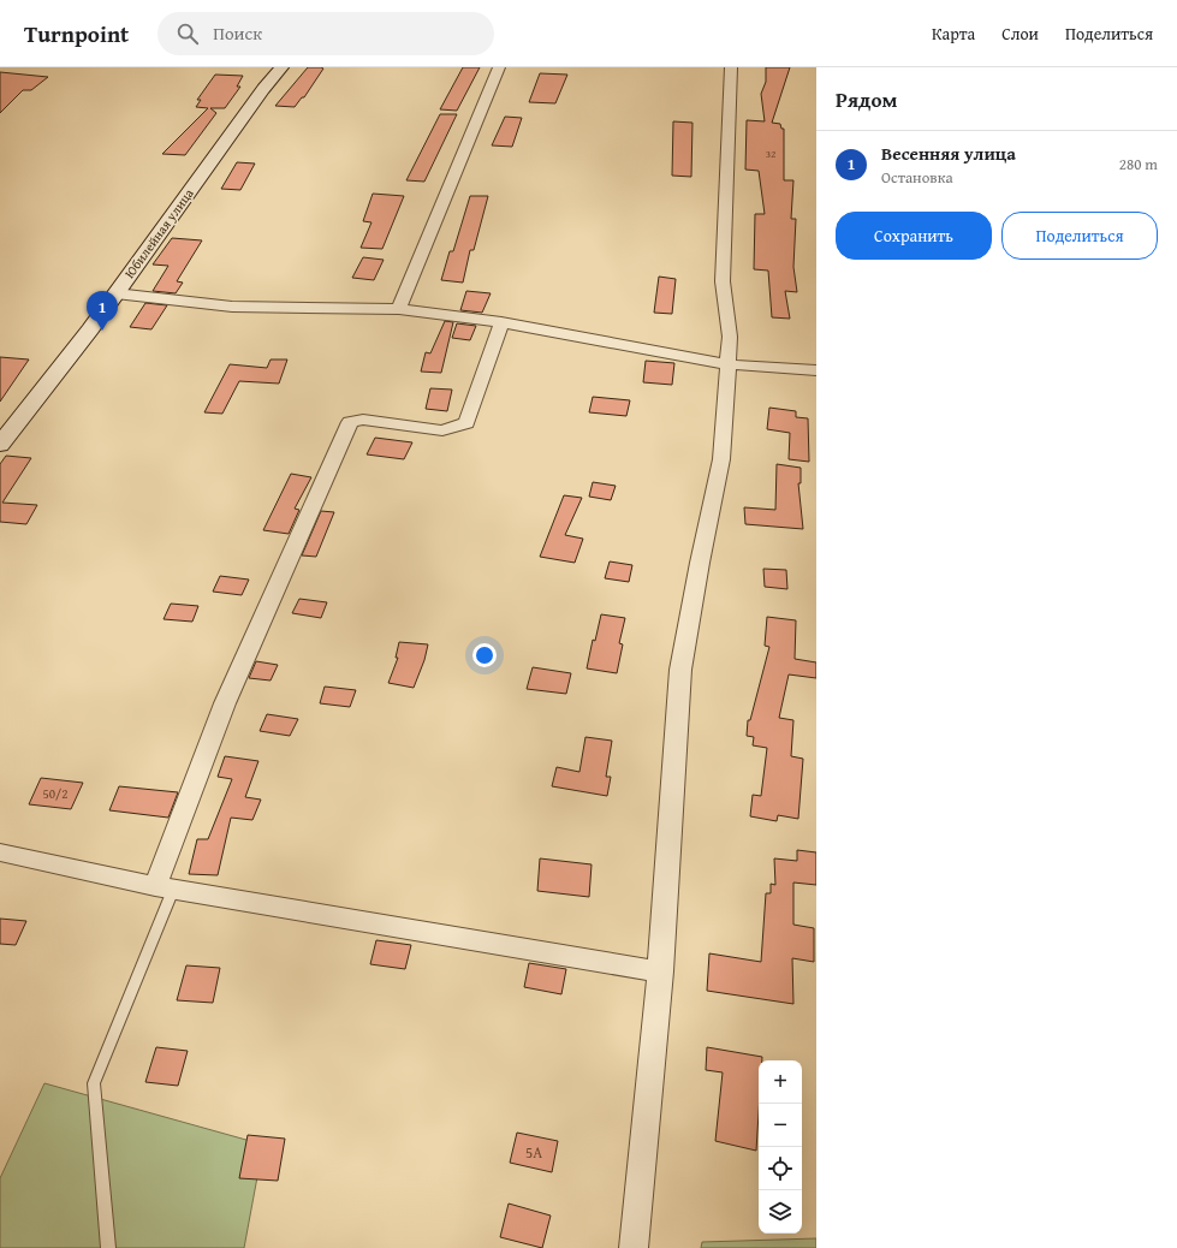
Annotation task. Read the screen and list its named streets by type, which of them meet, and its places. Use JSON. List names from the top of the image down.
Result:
{
  "streets": {
    "street": ["Юбилейная улица"]
  },
  "house_numbers": ["32", "50/2", "5А"],
  "page": {
    "header": "Turnpoint",
    "search": "Поиск",
    "nav": ["Карта", "Слои", "Поделиться"],
    "heading": "Рядом",
    "list": [
      {
        "mark": "1",
        "name": "Весенняя улица",
        "note": "Остановка",
        "value": "280 m"
      }
    ],
    "buttons": ["Сохранить", "Поделиться"],
    "pins": "1",
    "map_buttons": ["+", "−"]
  }
}
